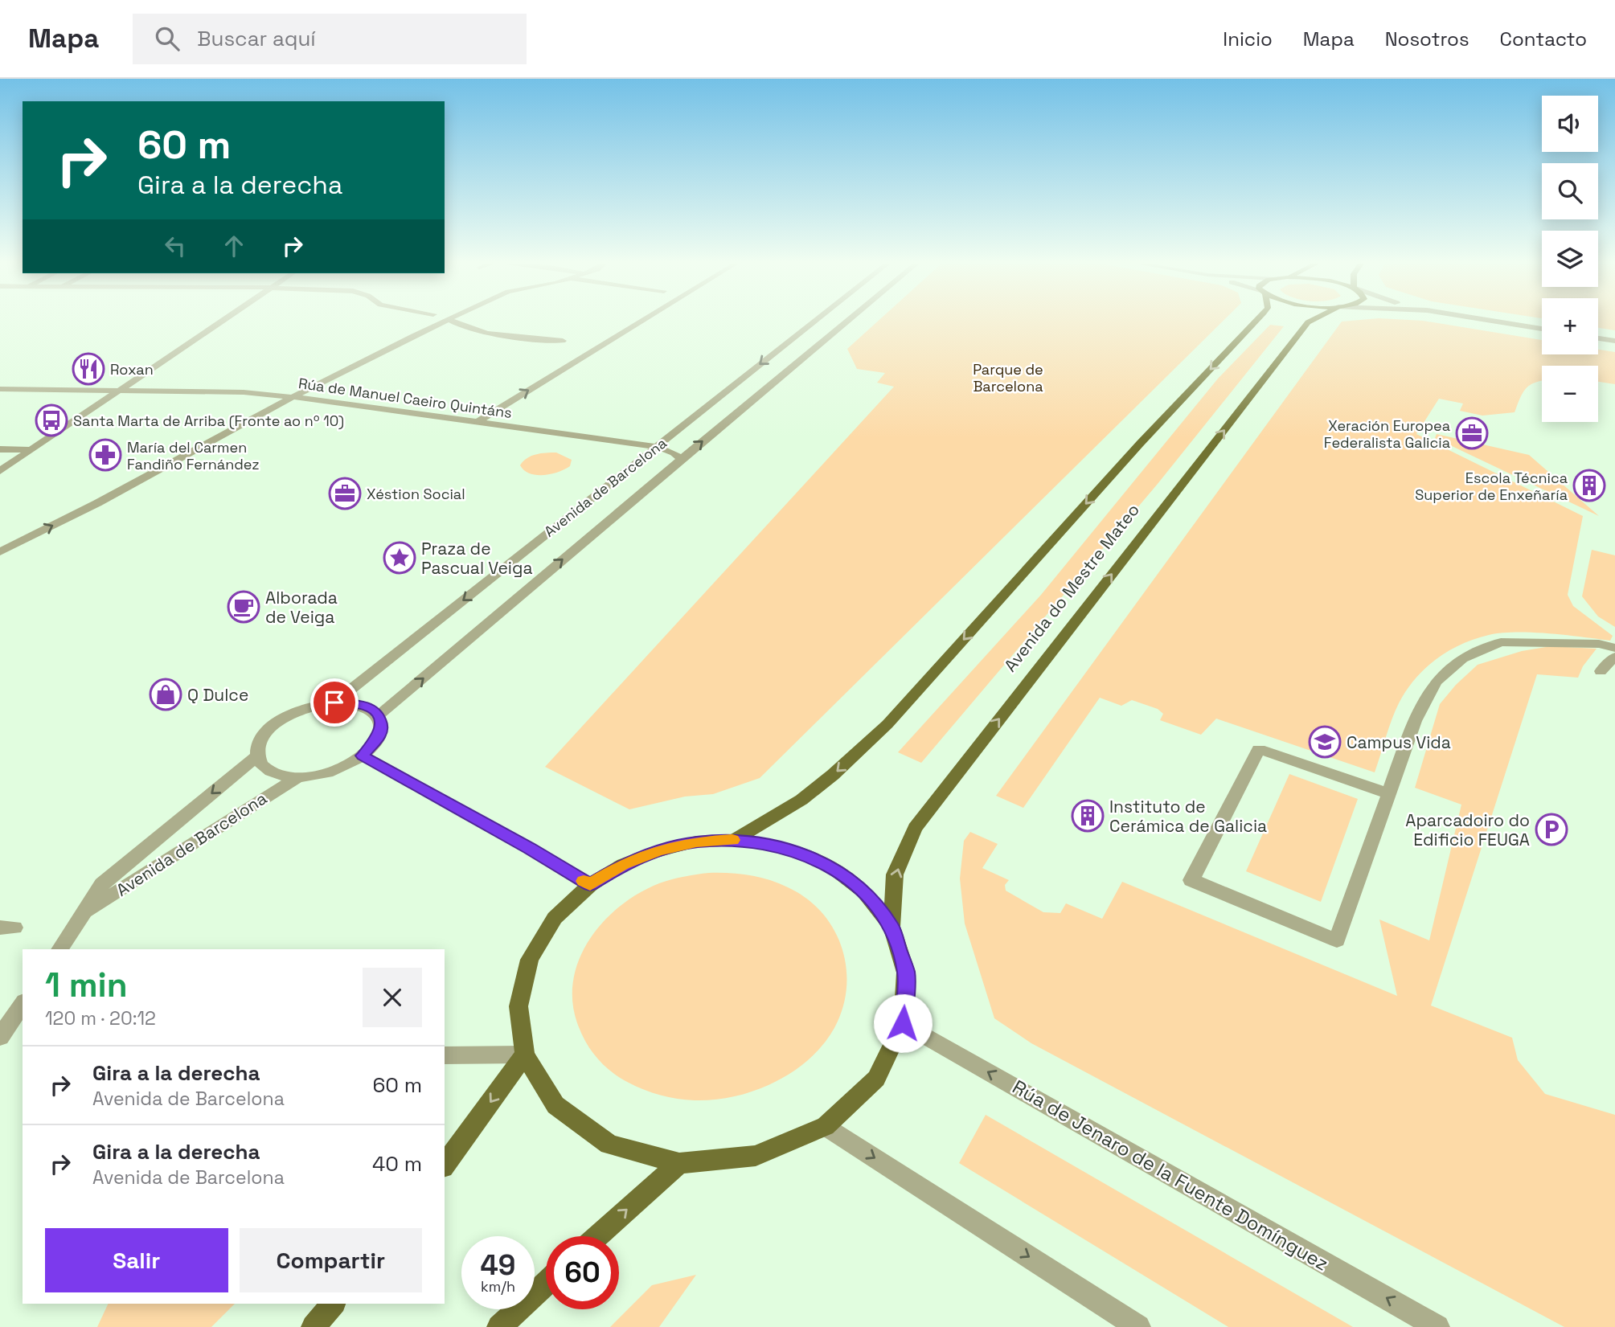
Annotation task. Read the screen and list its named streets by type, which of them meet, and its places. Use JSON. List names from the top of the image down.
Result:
{
  "streets": {
    "main road": ["Avenida do Mestre Mateo"],
    "street": ["Rúa de Manuel Caeiro Quintáns", "Avenida de Barcelona", "Rúa de Jenaro de la Fuente Domínguez"]
  },
  "crossings": [
    ["Rúa de Manuel Caeiro Quintáns", "Avenida de Barcelona"]
  ],
  "one_way": ["Rúa de Jenaro de la Fuente Domínguez"],
  "parks": ["Parque de Barcelona"],
  "places": {
    "restaurant": ["Roxan"],
    "bus stop": ["Santa Marta de Arriba (Fronte ao nº 10)"],
    "office": ["Xeración Europea Federalista Galicia", "Xéstion Social"],
    "pharmacy": ["María del Carmen Fandiño Fernández"],
    "building": ["Escola Técnica Superior de Enxeñaría", "Instituto de Cerámica de Galicia"],
    "place": ["Praza de Pascual Veiga"],
    "cafe": ["Alborada de Veiga"],
    "shop": ["Q Dulce"],
    "school or university": ["Campus Vida"],
    "parking": ["Aparcadoiro do Edificio FEUGA"]
  },
  "page": {
    "header": "Mapa",
    "search": "Buscar aquí",
    "nav": [
      "Inicio",
      "Mapa",
      "Nosotros",
      "Contacto"
    ],
    "map_buttons": ["+", "−"],
    "turn": ["60 m", "Gira a la derecha"],
    "heading": ["1 min", "120 m · 20:12"],
    "list": [
      {
        "name": "Gira a la derecha",
        "note": "Avenida de Barcelona",
        "value": "60 m"
      },
      {
        "name": "Gira a la derecha",
        "note": "Avenida de Barcelona",
        "value": "40 m"
      }
    ],
    "buttons": ["Salir", "Compartir"],
    "speed": "49 km/h",
    "limit": "60"
  }
}
